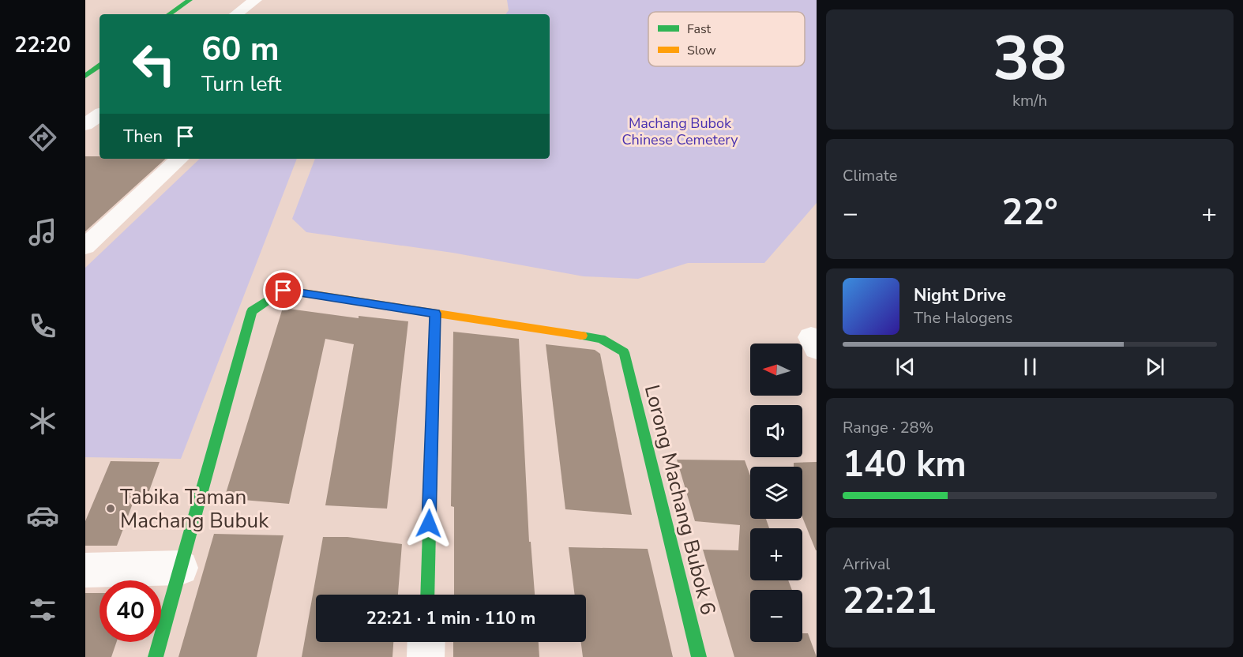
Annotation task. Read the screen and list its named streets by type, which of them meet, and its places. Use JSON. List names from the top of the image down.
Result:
{
  "streets": {
    "street": ["Lorong Machang Bubok 6"]
  },
  "parks": ["Machang Bubok Chinese Cemetery"],
  "places": ["Tabika Taman Machang Bubuk"],
  "legend": ["Fast", "Slow"],
  "north": "left",
  "page": {
    "tabs": "22:20",
    "tile": [
      ["38", "km/h"],
      "Climate",
      ["Range · 28%", "140 km"],
      ["Arrival", "22:21"]
    ],
    "turn": ["60 m", "Turn left"],
    "then": "Then",
    "heat": ["−", "22°", "+"],
    "song": ["Night Drive", "The Halogens"],
    "map_buttons": ["+", "−"],
    "limit": "40",
    "trip": "22:21 · 1 min · 110 m"
  }
}
